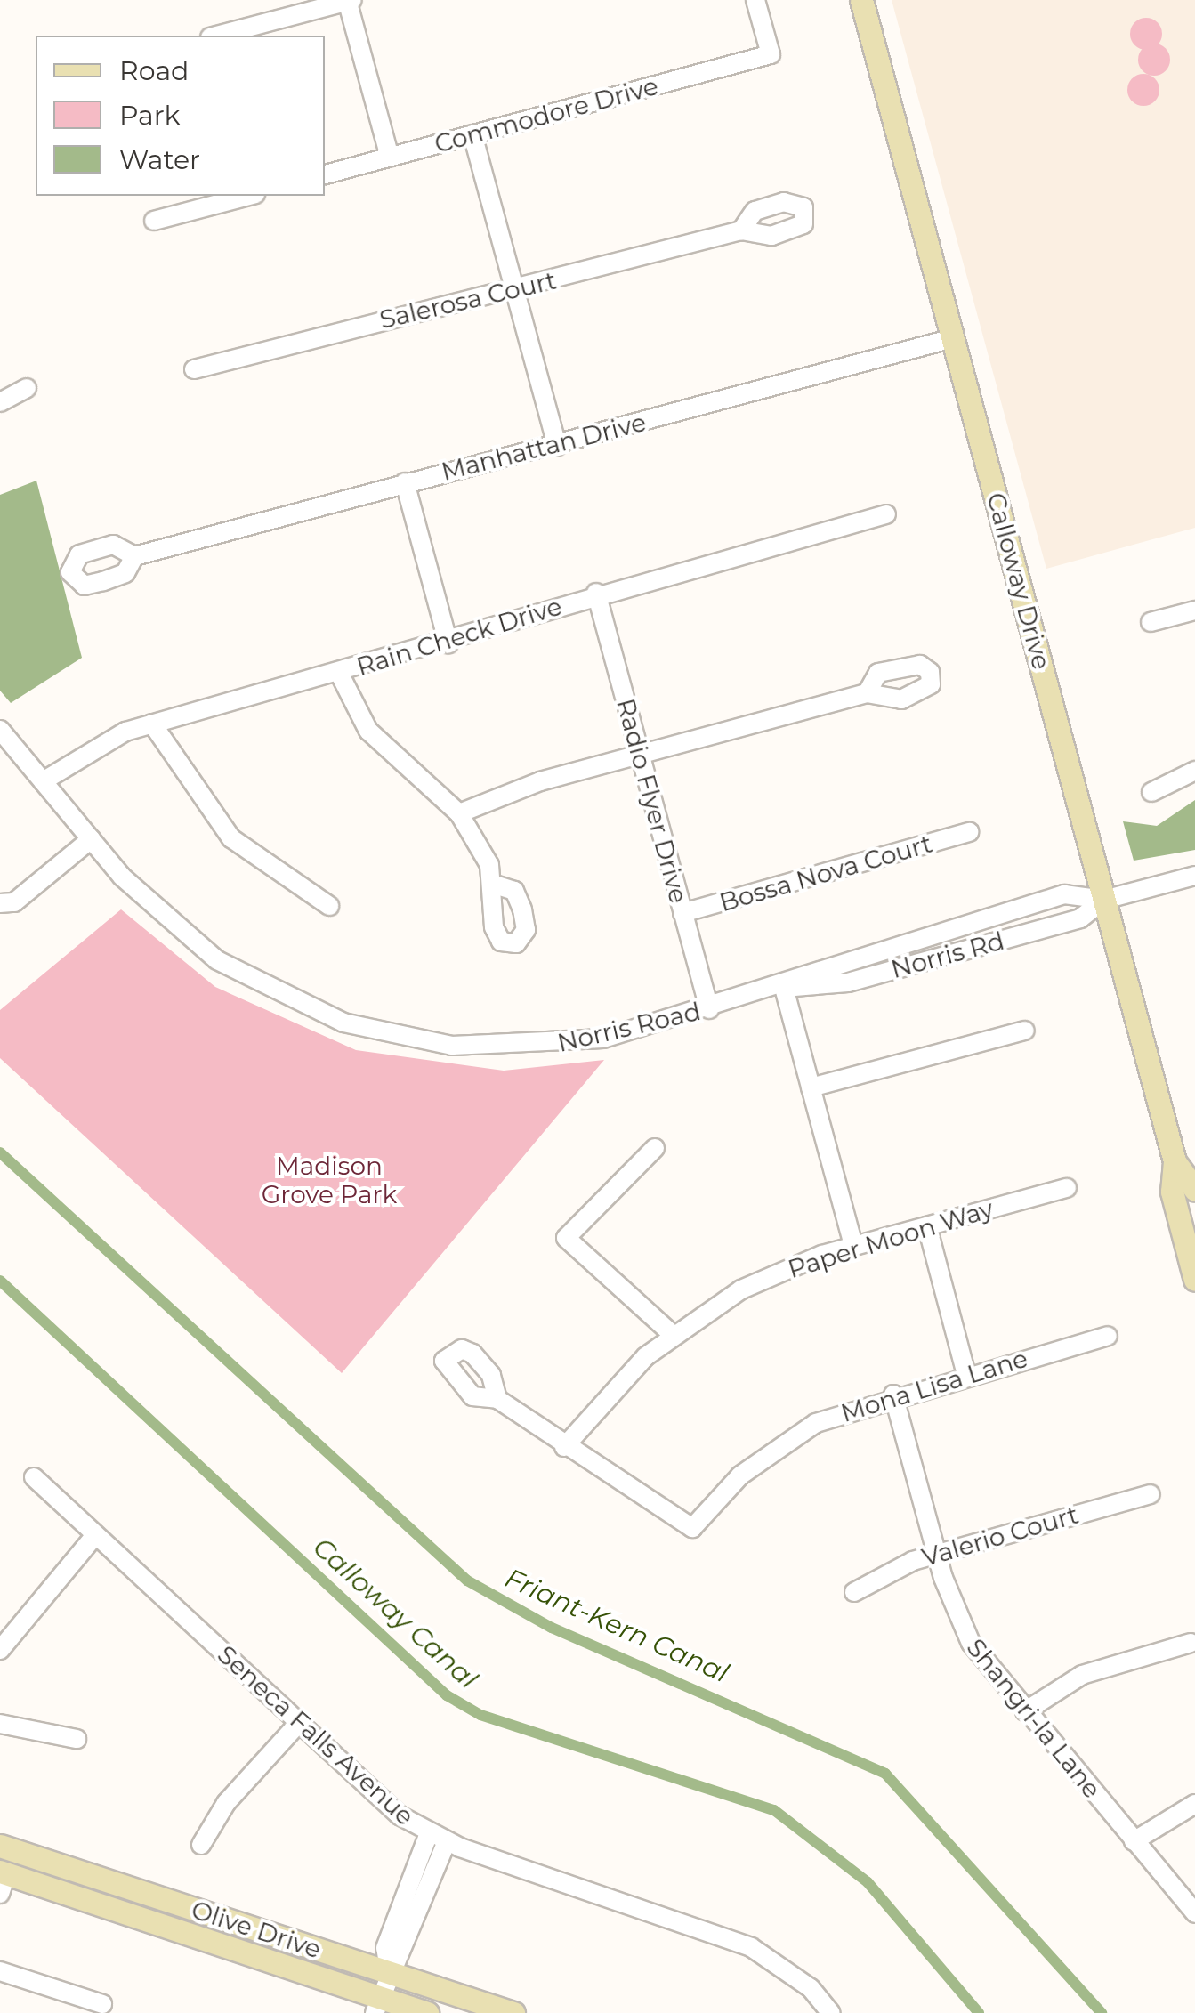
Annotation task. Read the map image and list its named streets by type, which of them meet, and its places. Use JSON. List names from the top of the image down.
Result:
{
  "streets": {
    "main road": ["Calloway Drive", "Olive Drive"],
    "street": [
      "Commodore Drive",
      "Salerosa Court",
      "Manhattan Drive",
      "Rain Check Drive",
      "Radio Flyer Drive",
      "Bossa Nova Court",
      "Norris Rd",
      "Norris Road",
      "Paper Moon Way",
      "Mona Lisa Lane",
      "Valerio Court",
      "Shangri-la Lane",
      "Seneca Falls Avenue"
    ]
  },
  "crossings": [
    ["Manhattan Drive", "Calloway Drive"],
    ["Calloway Drive", "Norris Rd"],
    ["Calloway Drive", "Norris Road"],
    ["Rain Check Drive", "Radio Flyer Drive"],
    ["Rain Check Drive", "Norris Road"],
    ["Radio Flyer Drive", "Bossa Nova Court"],
    ["Radio Flyer Drive", "Norris Road"],
    ["Norris Rd", "Norris Road"],
    ["Paper Moon Way", "Mona Lisa Lane"],
    ["Mona Lisa Lane", "Shangri-la Lane"],
    ["Valerio Court", "Shangri-la Lane"]
  ],
  "water": ["Calloway Canal", "Friant-Kern Canal"],
  "parks": ["Madison Grove Park"],
  "legend": ["Road", "Park", "Water"]
}
